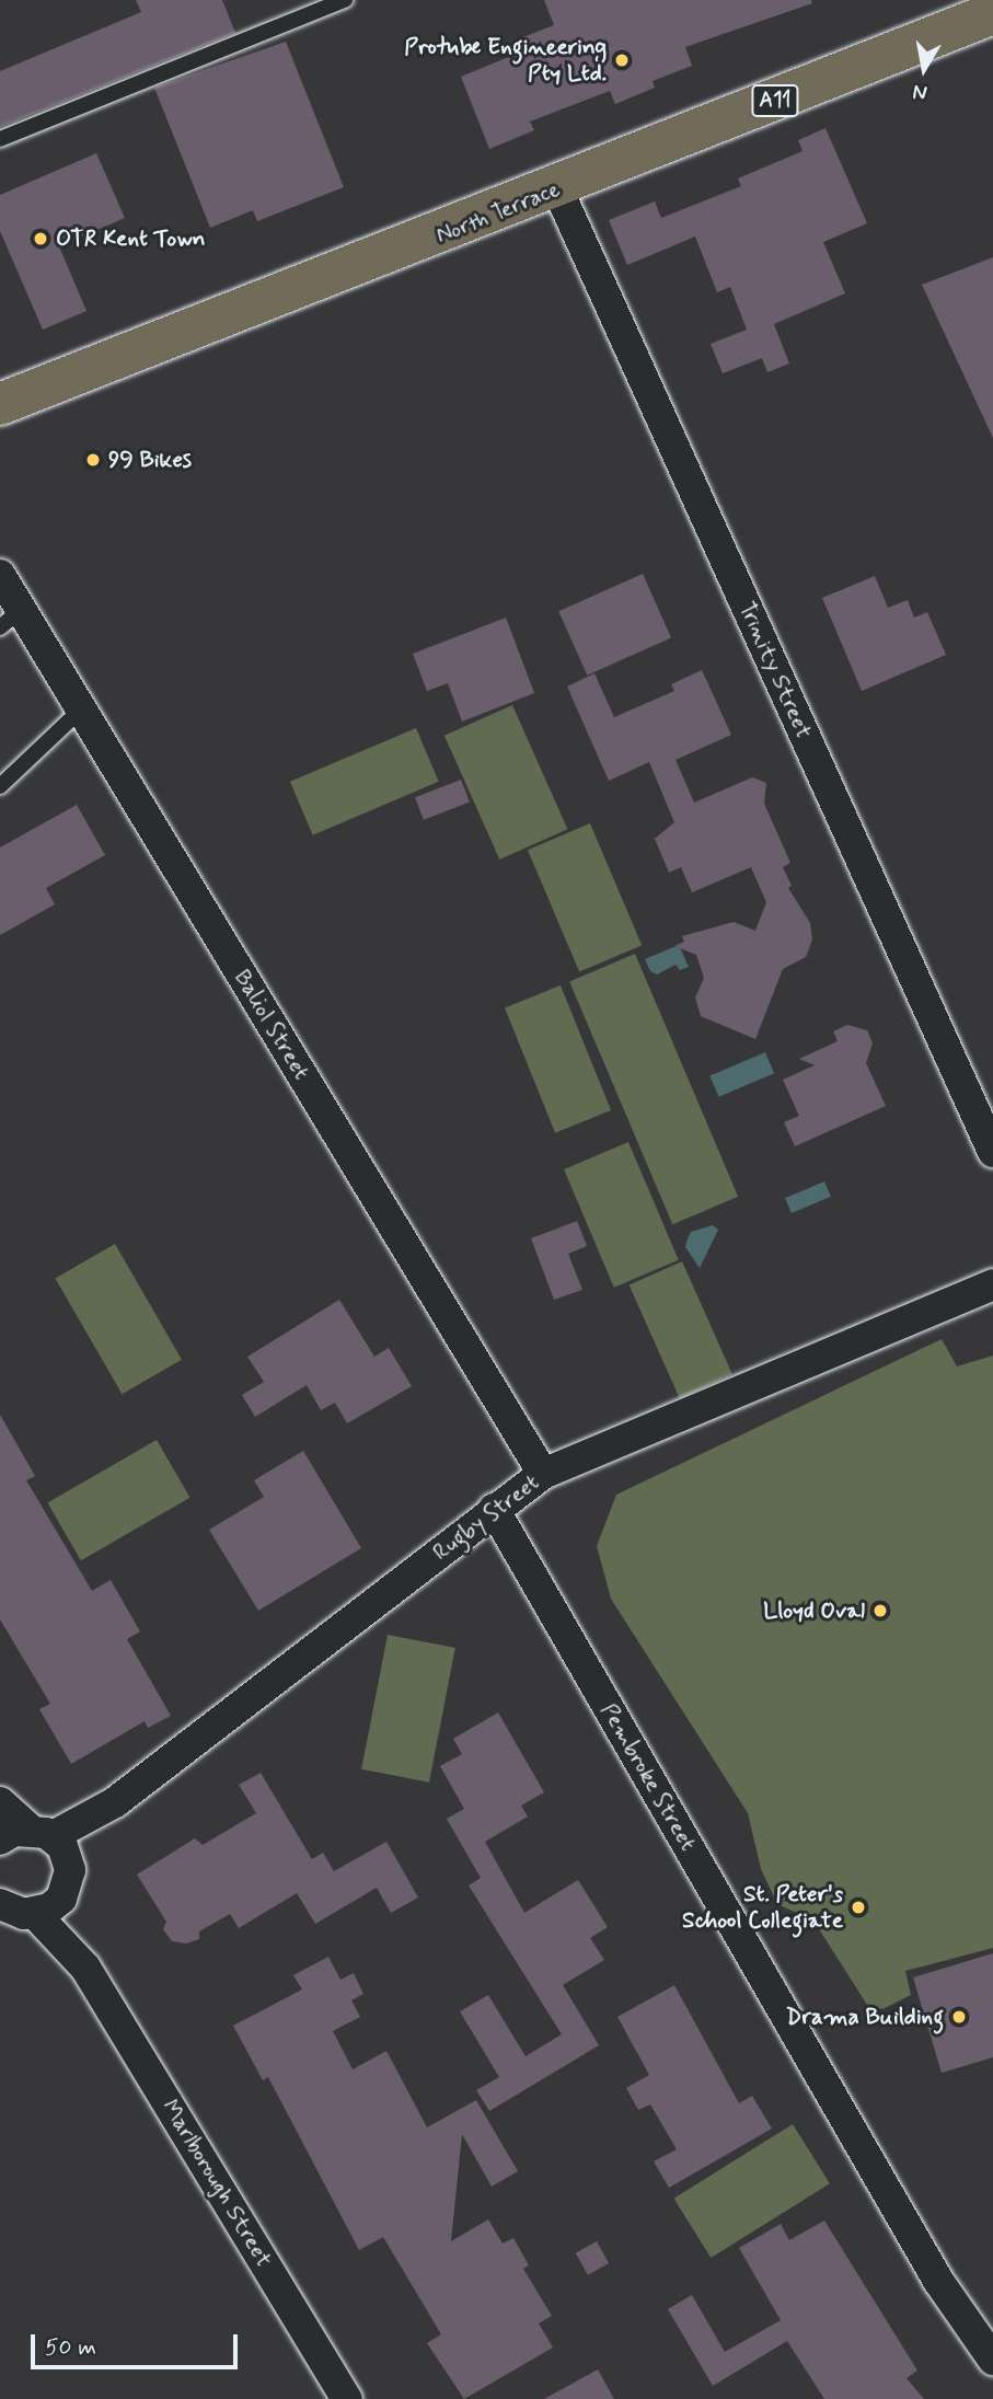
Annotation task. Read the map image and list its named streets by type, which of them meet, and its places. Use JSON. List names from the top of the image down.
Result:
{
  "streets": {
    "main road": ["A11", "North Terrace"],
    "street": [
      "Trinity Street",
      "Baliol Street",
      "Rugby Street",
      "Pembroke Street",
      "Marlborough Street"
    ]
  },
  "crossings": [
    ["North Terrace", "Trinity Street"],
    ["Baliol Street", "Rugby Street"],
    ["Rugby Street", "Pembroke Street"]
  ],
  "places": [
    "Protube Engineering Pty Ltd.",
    "OTR Kent Town",
    "99 Bikes",
    "Lloyd Oval",
    "St. Peter's School Collegiate",
    "Drama Building"
  ],
  "scale_bar": "50 m",
  "north": "bottom"
}
